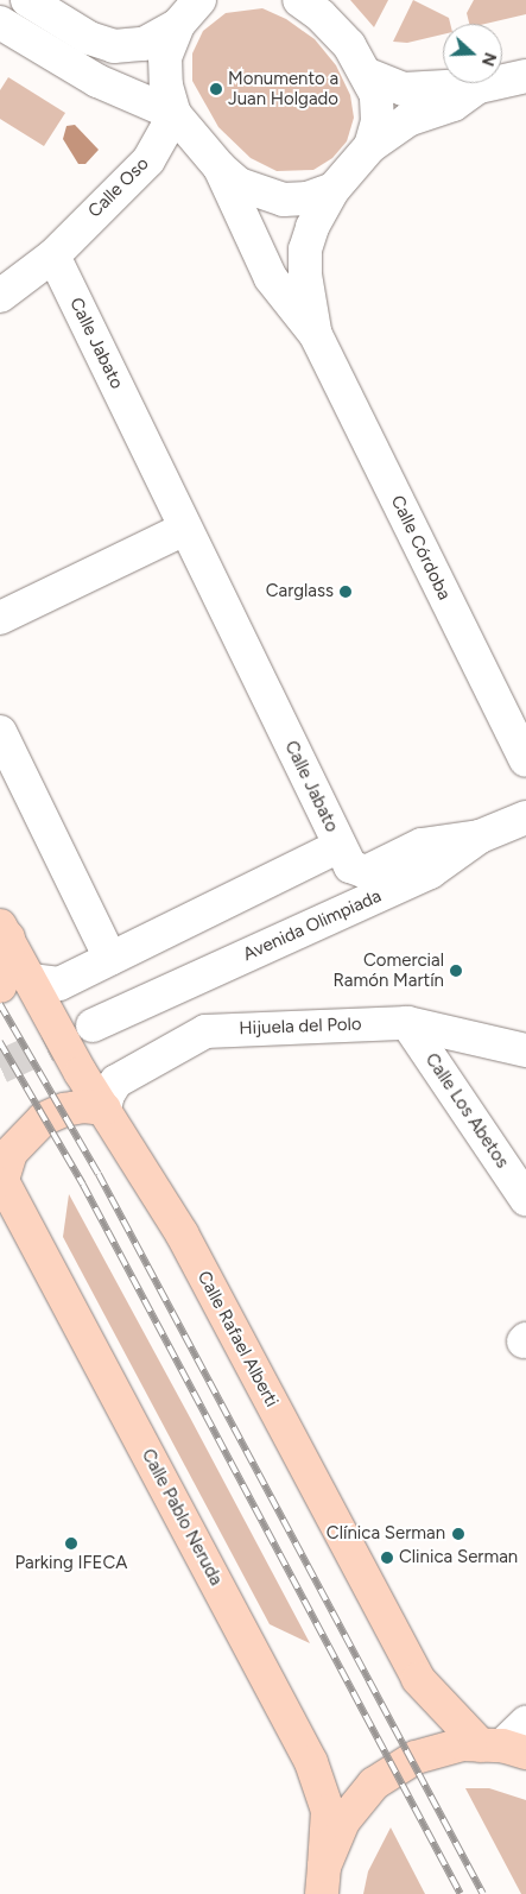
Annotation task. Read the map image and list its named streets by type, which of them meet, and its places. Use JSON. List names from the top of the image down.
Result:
{
  "streets": {
    "main road": ["Calle Rafael Alberti", "Calle Pablo Neruda"],
    "street": [
      "Calle Oso",
      "Calle Jabato",
      "Calle Córdoba",
      "Avenida Olimpiada",
      "Hijuela del Polo",
      "Calle Los Abetos"
    ]
  },
  "crossings": [
    ["Calle Oso", "Calle Jabato"],
    ["Calle Jabato", "Calle Rafael Alberti"],
    ["Hijuela del Polo", "Calle Los Abetos"],
    ["Hijuela del Polo", "Calle Rafael Alberti"]
  ],
  "places": [
    "Monumento a Juan Holgado",
    "Carglass",
    "Comercial Ramón Martín",
    "Clínica Serman",
    "Parking IFECA",
    "Clinica Serman"
  ],
  "north": "right"
}
